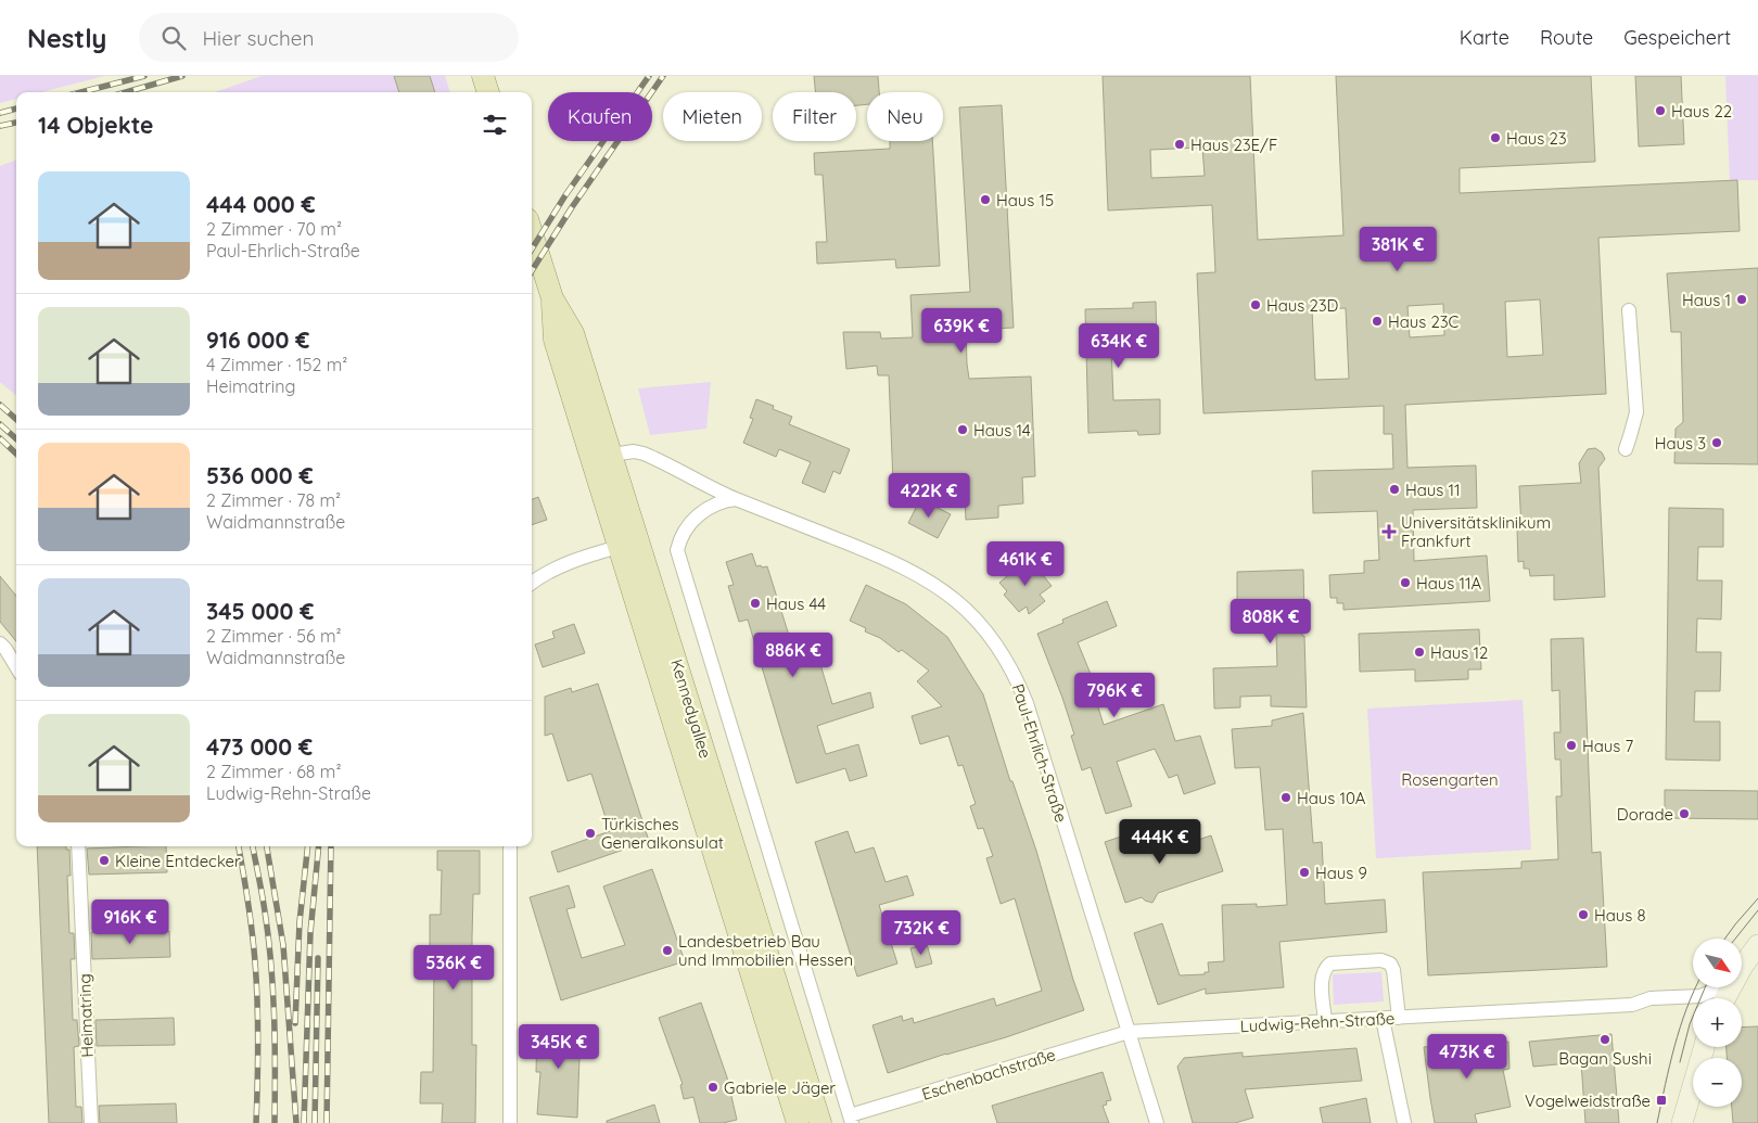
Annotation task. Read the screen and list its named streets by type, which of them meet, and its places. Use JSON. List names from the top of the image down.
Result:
{
  "streets": {
    "main road": ["Kennedyallee"],
    "street": [
      "Paul-Ehrlich-Straße",
      "Heimatring",
      "Ludwig-Rehn-Straße",
      "Eschenbachstraße"
    ]
  },
  "crossings": [
    ["Kennedyallee", "Paul-Ehrlich-Straße"],
    ["Kennedyallee", "Eschenbachstraße"],
    ["Paul-Ehrlich-Straße", "Ludwig-Rehn-Straße"],
    ["Paul-Ehrlich-Straße", "Eschenbachstraße"],
    ["Ludwig-Rehn-Straße", "Eschenbachstraße"]
  ],
  "parks": ["Rosengarten"],
  "places": {
    "other": [
      "Haus 22",
      "Haus 23",
      "Haus 23E/F",
      "Haus 15",
      "Haus 1",
      "Haus 23D",
      "Haus 23C",
      "Haus 14",
      "Haus 3",
      "Haus 11",
      "Haus 11A",
      "Haus 44",
      "Haus 12",
      "Haus 7",
      "Haus 10A",
      "Dorade",
      "Türkisches Generalkonsulat",
      "Kleine Entdecker",
      "Haus 9",
      "Haus 8",
      "Landesbetrieb Bau und Immobilien Hessen",
      "Bagan Sushi",
      "Gabriele Jäger"
    ],
    "health": ["Universitätsklinikum Frankfurt"],
    "transit": ["Vogelweidstraße"]
  },
  "north": "bottom right",
  "page": {
    "header": "Nestly",
    "search": "Hier suchen",
    "nav": ["Karte", "Route", "Gespeichert"],
    "chip": [
      "Kaufen",
      "Mieten",
      "Filter",
      "Neu"
    ],
    "heading": "14 Objekte",
    "list": [
      {
        "name": "444 000 €",
        "note": "2 Zimmer · 70 m² · Paul-Ehrlich-Straße"
      },
      {
        "name": "916 000 €",
        "note": "4 Zimmer · 152 m² · Heimatring"
      },
      {
        "name": "536 000 €",
        "note": "2 Zimmer · 78 m² · Waidmannstraße"
      },
      {
        "name": "345 000 €",
        "note": "2 Zimmer · 56 m² · Waidmannstraße"
      },
      {
        "name": "473 000 €",
        "note": "2 Zimmer · 68 m² · Ludwig-Rehn-Straße"
      }
    ],
    "price": [
      "381K €",
      "639K €",
      "634K €",
      "422K €",
      "461K €",
      "808K €",
      "886K €",
      "796K €",
      "444K €",
      "916K €",
      "732K €",
      "536K €",
      "345K €",
      "473K €"
    ],
    "map_buttons": ["+", "−"]
  }
}
